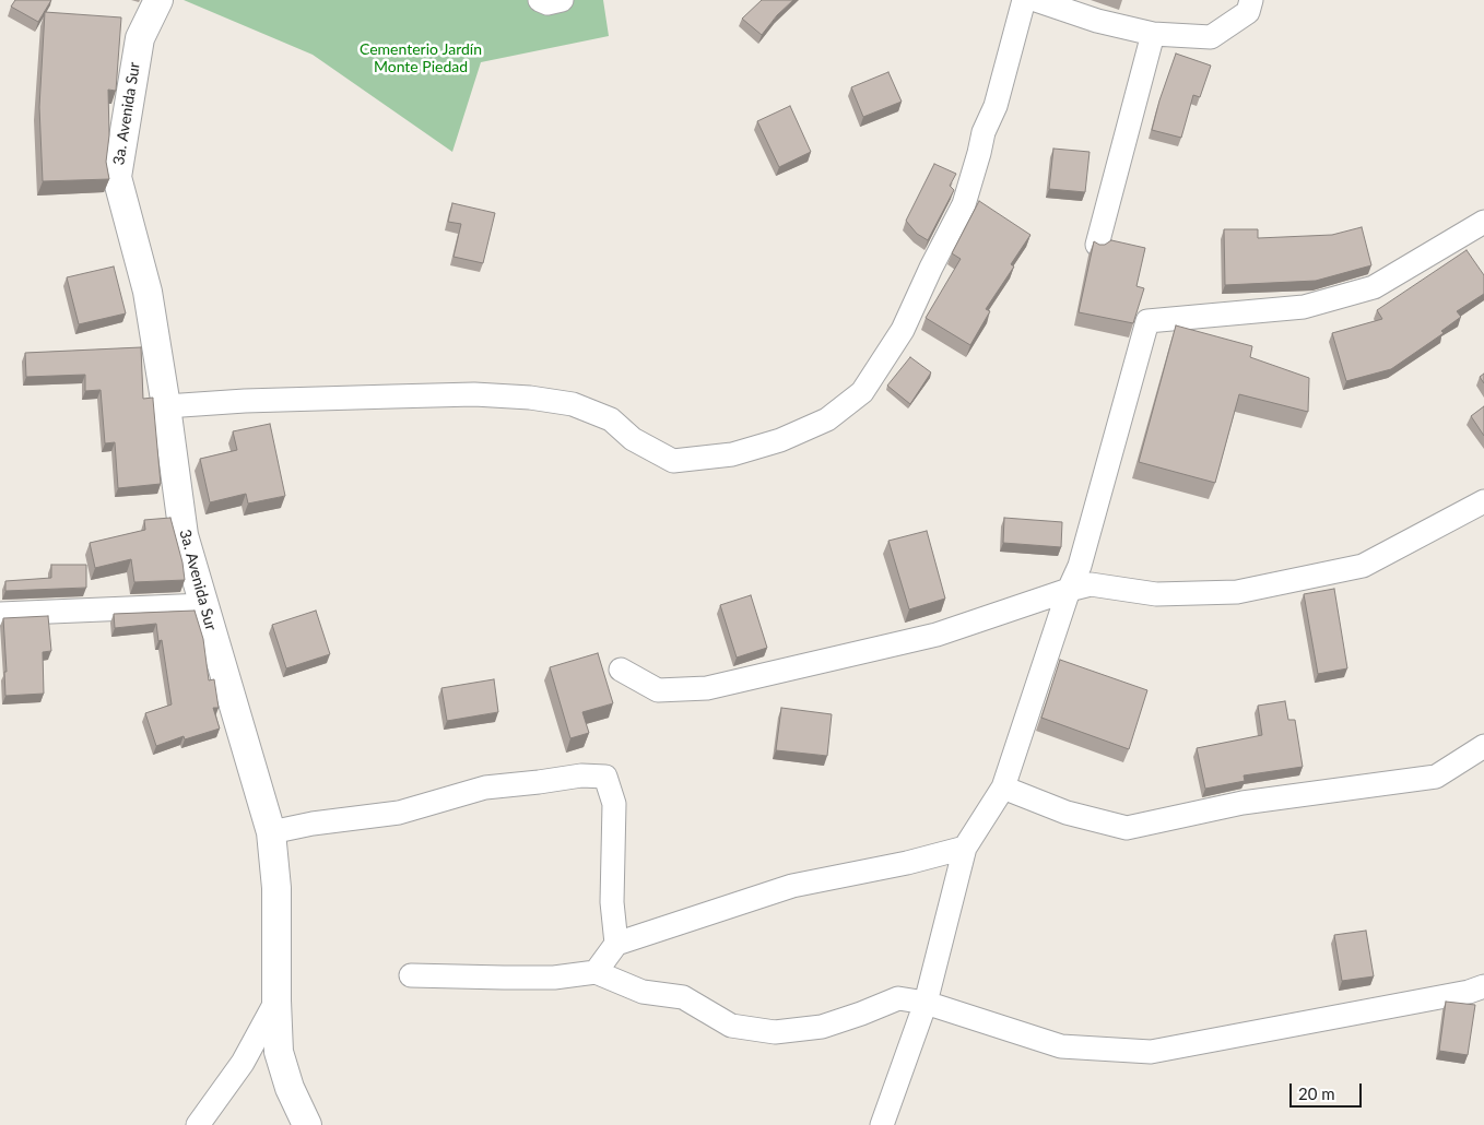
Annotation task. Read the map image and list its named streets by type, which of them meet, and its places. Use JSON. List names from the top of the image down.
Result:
{
  "streets": {
    "street": ["3a. Avenida Sur"]
  },
  "parks": ["Cementerio Jardín Monte Piedad"],
  "scale_bar": "20 m"
}
